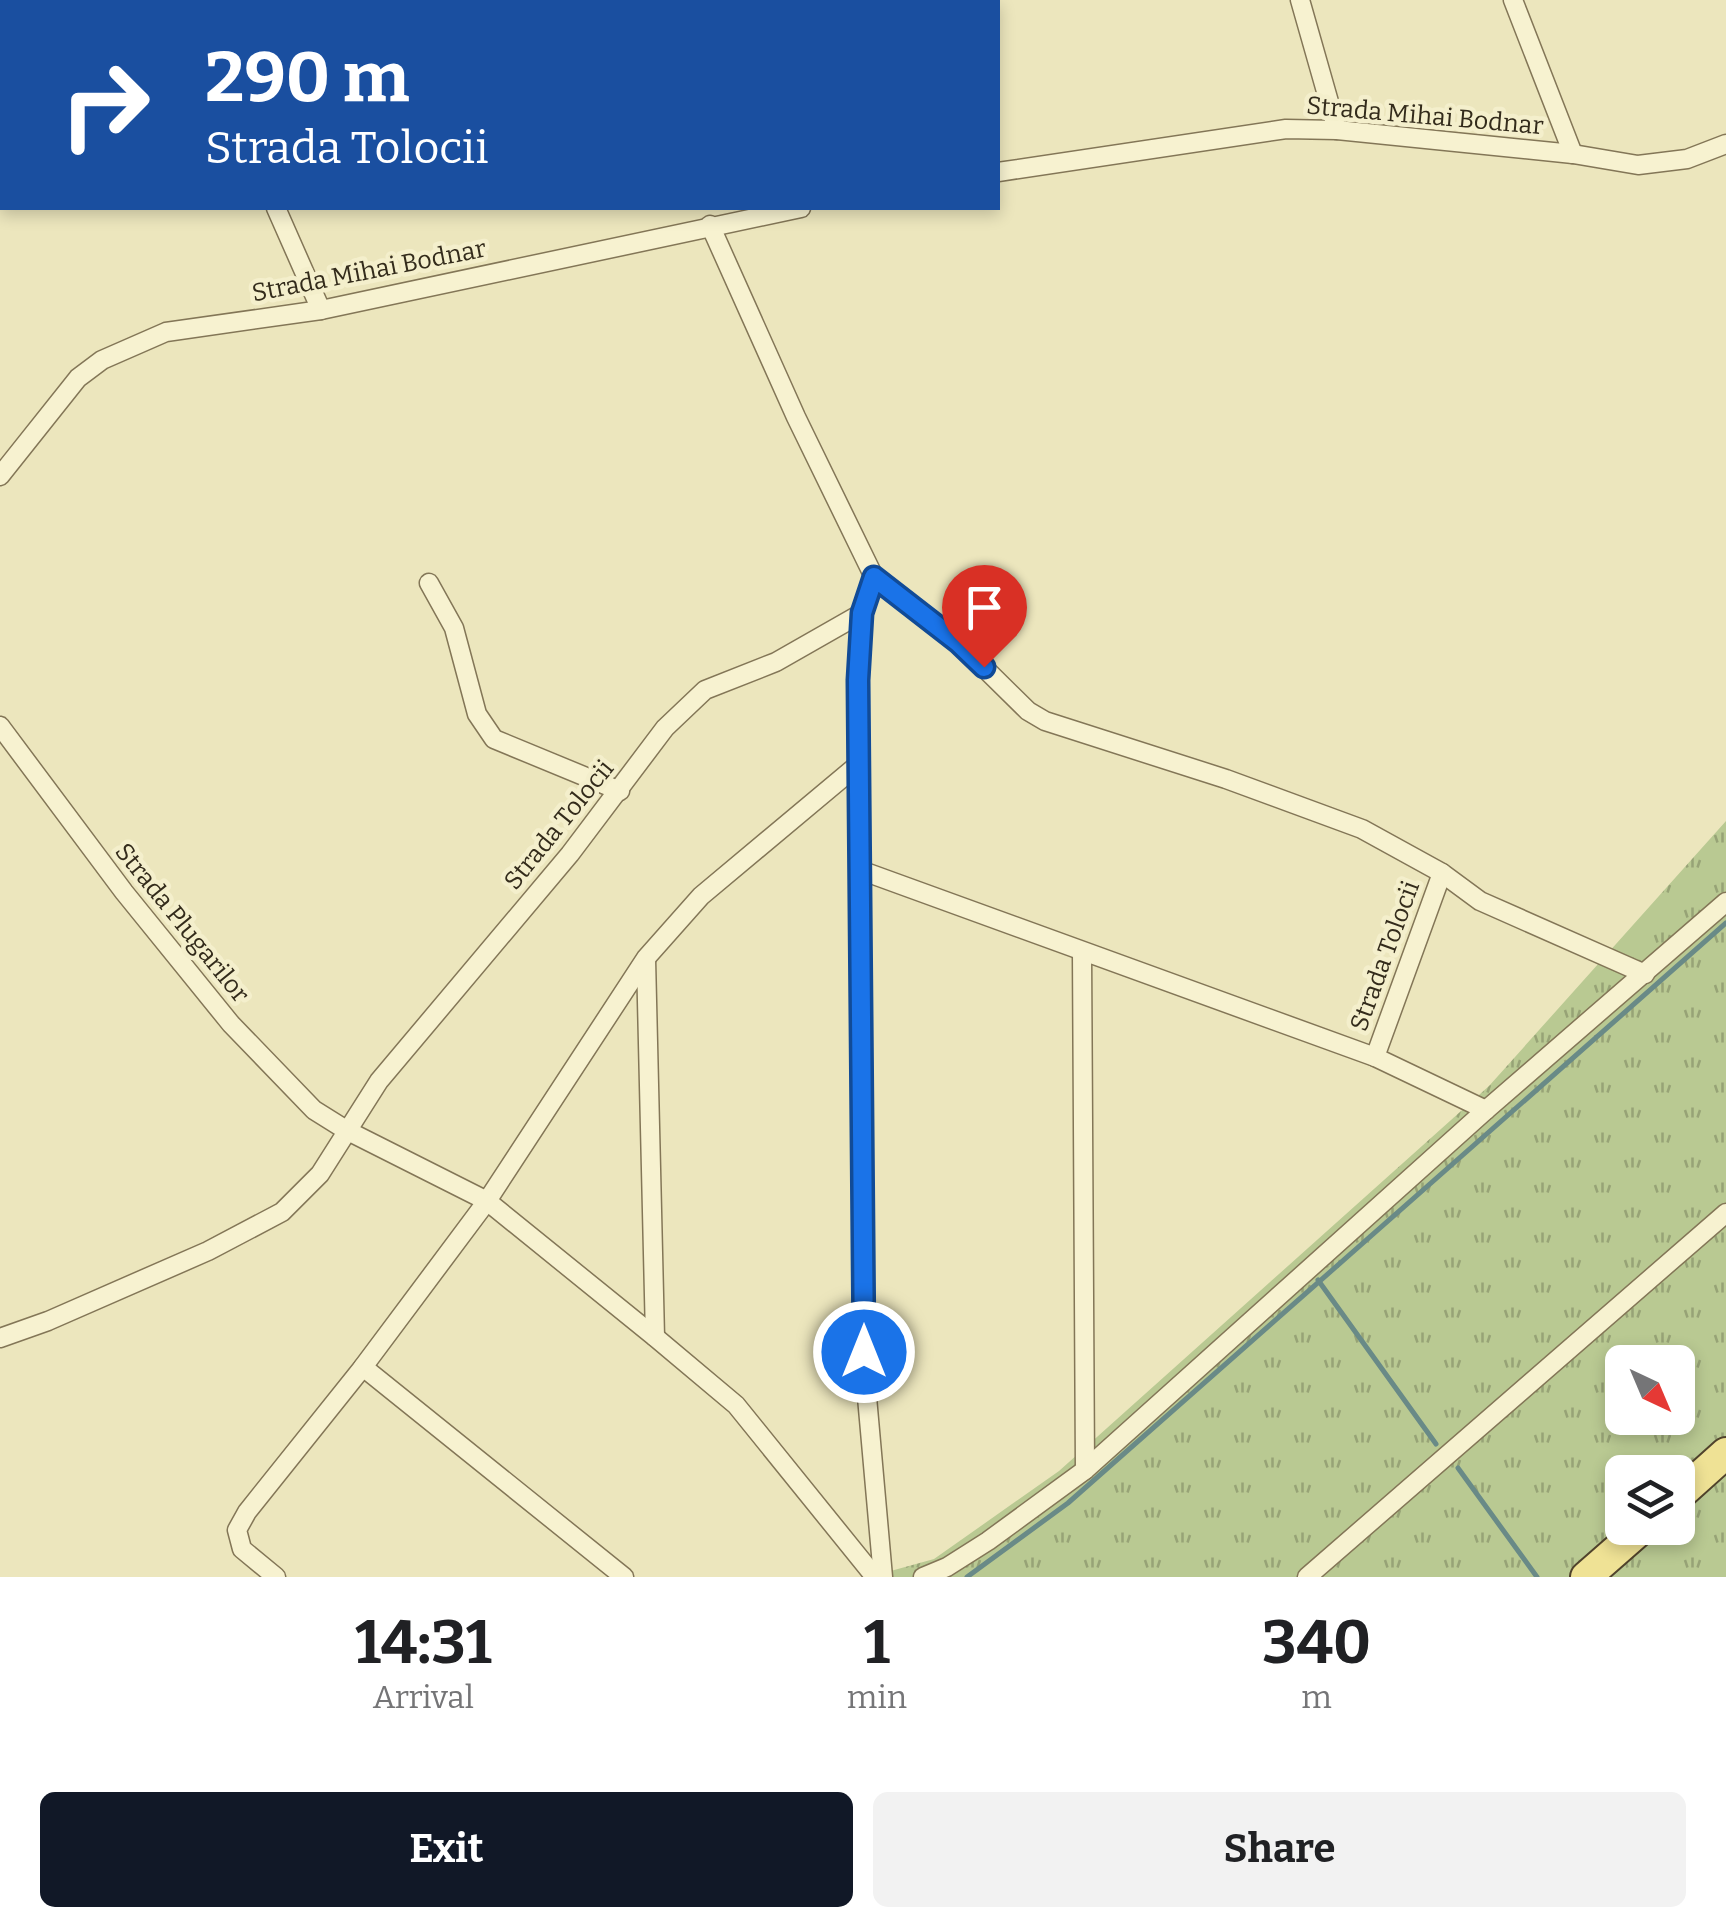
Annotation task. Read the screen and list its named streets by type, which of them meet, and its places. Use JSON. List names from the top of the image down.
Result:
{
  "streets": {
    "street": ["Strada Mihai Bodnar", "Strada Tolocii", "Strada Plugarilor"]
  },
  "crossings": [
    ["Strada Mihai Bodnar", "Strada Tolocii"],
    ["Strada Tolocii", "Strada Plugarilor"]
  ],
  "north": "bottom right",
  "page": {
    "turn": ["290 m", "Strada Tolocii"],
    "eta": [
      "14:31",
      "Arrival",
      "1",
      "min",
      "340",
      "m"
    ],
    "buttons": ["Exit", "Share"]
  }
}
